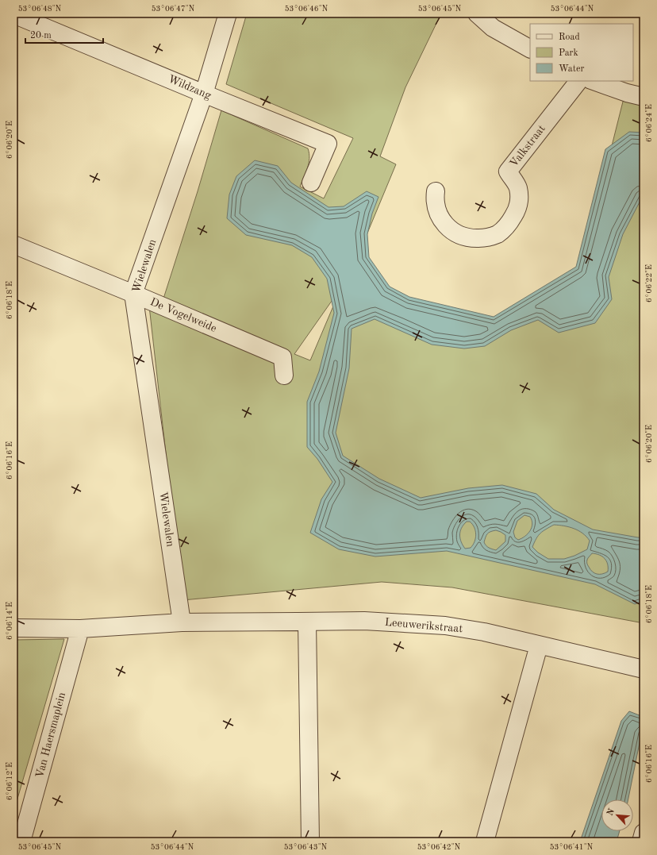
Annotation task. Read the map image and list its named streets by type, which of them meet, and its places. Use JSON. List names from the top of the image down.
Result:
{
  "streets": {
    "street": [
      "Wildzang",
      "Valkstraat",
      "Wielewalen",
      "De Vogelweide",
      "Leeuwerikstraat",
      "Van Haersmaplein"
    ]
  },
  "crossings": [
    ["Wildzang", "Wielewalen"],
    ["Wielewalen", "De Vogelweide"],
    ["Wielewalen", "Leeuwerikstraat"]
  ],
  "legend": ["Road", "Park", "Water"],
  "scale_bar": "20 m",
  "north": "top left",
  "coordinates": [
    "53°06'48\"N",
    "53°06'47\"N",
    "53°06'46\"N",
    "53°06'45\"N",
    "53°06'44\"N",
    "6°06'24\"E",
    "6°06'20\"E",
    "6°06'22\"E",
    "6°06'18\"E",
    "6°06'16\"E",
    "6°06'14\"E",
    "6°06'12\"E",
    "53°06'43\"N",
    "53°06'42\"N",
    "53°06'41\"N"
  ]
}
